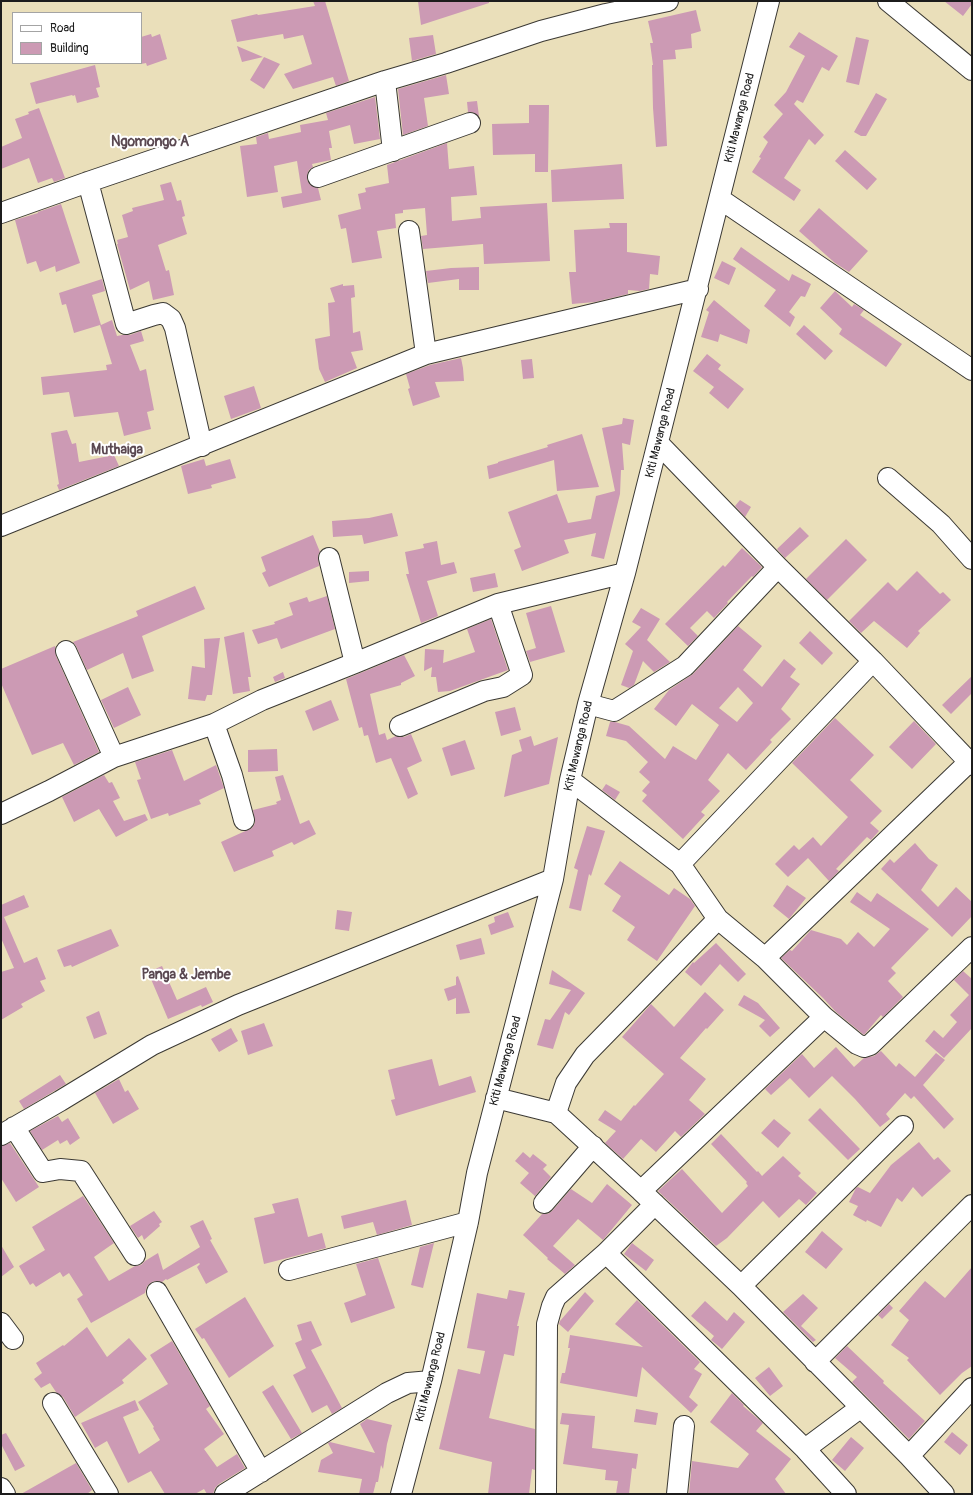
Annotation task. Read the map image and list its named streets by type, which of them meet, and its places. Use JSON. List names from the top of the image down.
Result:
{
  "streets": {
    "street": ["Kiti Mawanga Road"]
  },
  "districts": ["Ngomongo A", "Muthaiga", "Panga & Jembe"],
  "legend": ["Road", "Building"]
}
